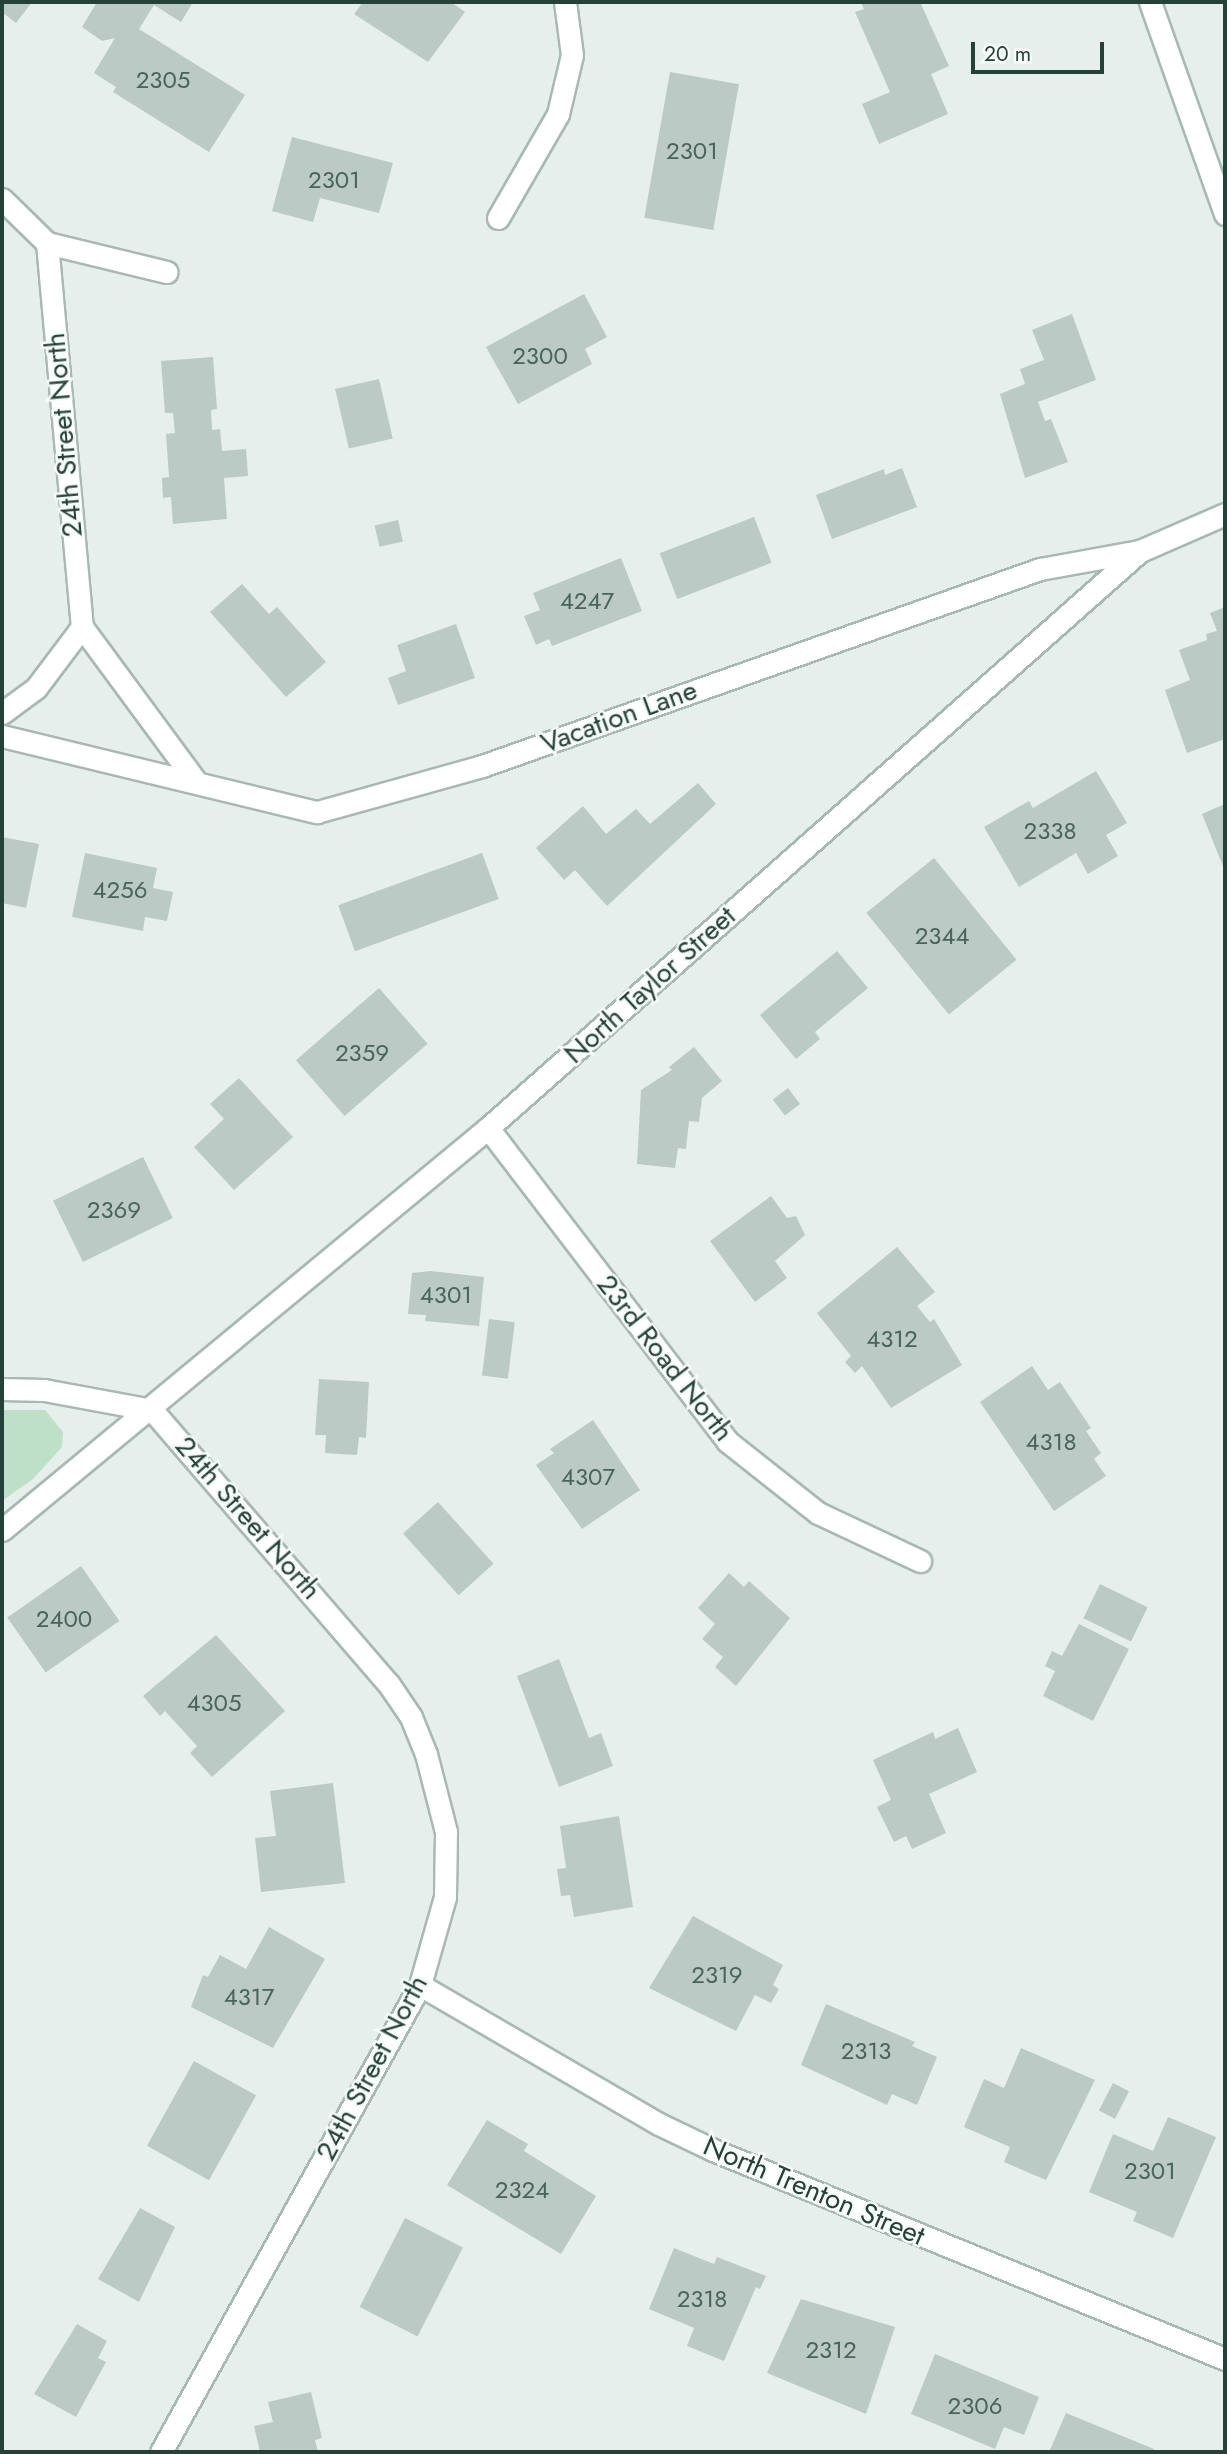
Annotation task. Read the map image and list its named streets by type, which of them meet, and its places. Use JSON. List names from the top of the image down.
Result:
{
  "streets": {
    "street": [
      "24th Street North",
      "Vacation Lane",
      "North Taylor Street",
      "23rd Road North",
      "North Trenton Street"
    ]
  },
  "crossings": [
    ["24th Street North", "North Taylor Street"],
    ["24th Street North", "North Trenton Street"],
    ["Vacation Lane", "North Taylor Street"],
    ["North Taylor Street", "23rd Road North"]
  ],
  "house_numbers": [
    "2305",
    "2301",
    "2301",
    "2300",
    "4247",
    "2338",
    "4256",
    "2344",
    "2359",
    "2369",
    "4301",
    "4312",
    "4318",
    "4307",
    "2400",
    "4305",
    "2319",
    "4317",
    "2313",
    "2301",
    "2324",
    "2318",
    "2312",
    "2306"
  ],
  "scale_bar": "20 m"
}
